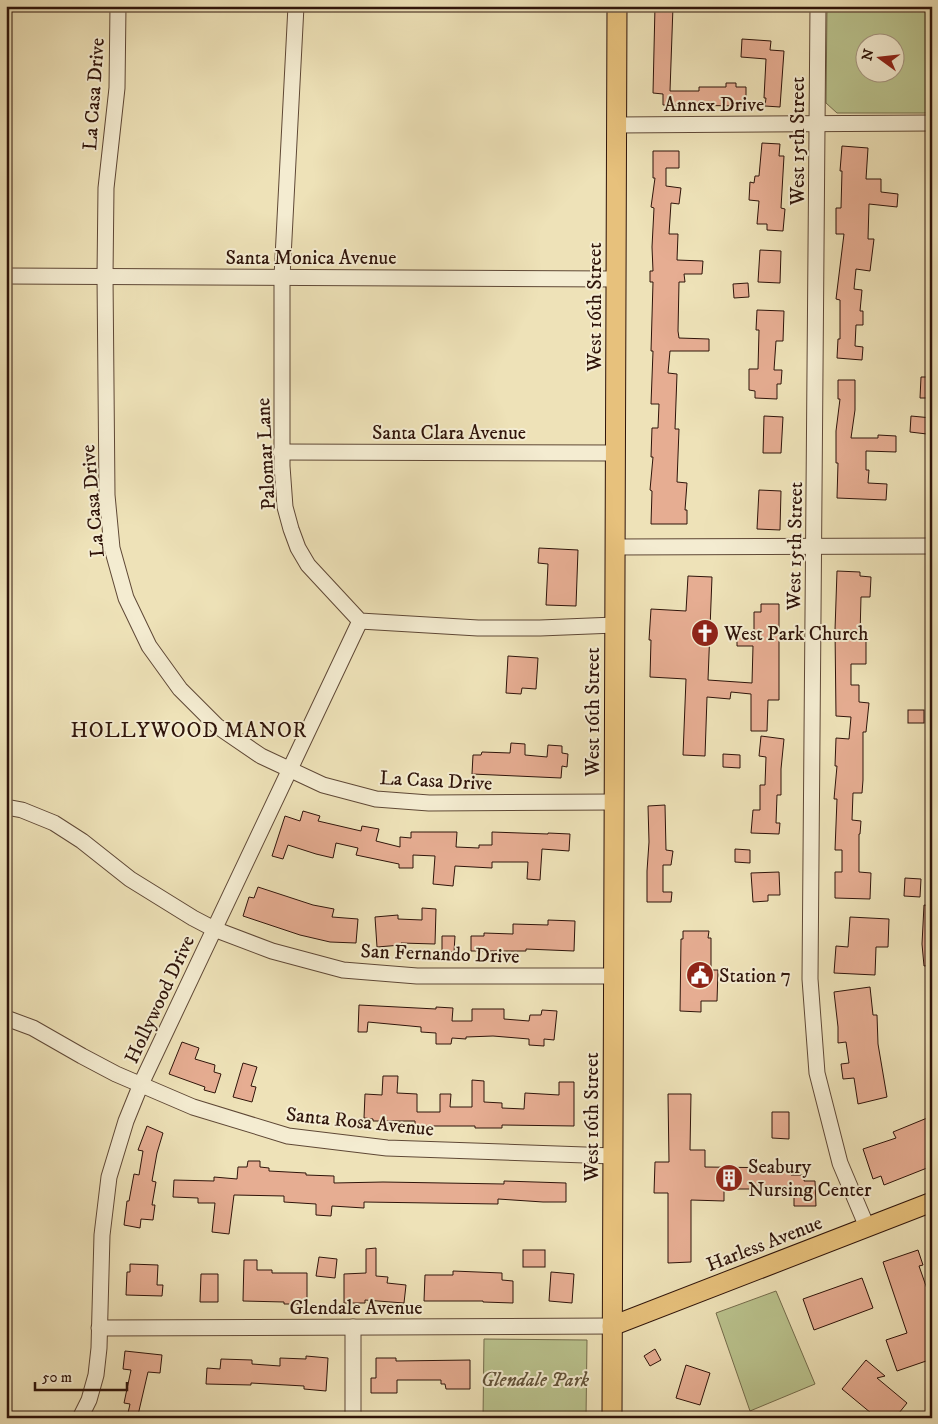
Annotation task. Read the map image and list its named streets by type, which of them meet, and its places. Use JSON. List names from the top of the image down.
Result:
{
  "streets": {
    "main road": ["West 16th Street", "Harless Avenue"],
    "street": [
      "La Casa Drive",
      "Annex Drive",
      "West 15th Street",
      "Santa Monica Avenue",
      "Santa Clara Avenue",
      "Palomar Lane",
      "San Fernando Drive",
      "Hollywood Drive",
      "Santa Rosa Avenue",
      "Glendale Avenue"
    ]
  },
  "crossings": [
    ["La Casa Drive", "Santa Monica Avenue"],
    ["La Casa Drive", "West 16th Street"],
    ["La Casa Drive", "Hollywood Drive"],
    ["Annex Drive", "West 15th Street"],
    ["Annex Drive", "West 16th Street"],
    ["West 15th Street", "Harless Avenue"],
    ["Santa Monica Avenue", "West 16th Street"],
    ["Santa Monica Avenue", "Palomar Lane"],
    ["West 16th Street", "Santa Clara Avenue"],
    ["West 16th Street", "San Fernando Drive"],
    ["West 16th Street", "Santa Rosa Avenue"],
    ["West 16th Street", "Harless Avenue"],
    ["West 16th Street", "Glendale Avenue"],
    ["Santa Clara Avenue", "Palomar Lane"],
    ["Palomar Lane", "Hollywood Drive"],
    ["San Fernando Drive", "Hollywood Drive"],
    ["Hollywood Drive", "Santa Rosa Avenue"],
    ["Hollywood Drive", "Glendale Avenue"],
    ["Harless Avenue", "Glendale Avenue"]
  ],
  "districts": ["HOLLYWOOD MANOR"],
  "parks": ["Glendale Park"],
  "places": {
    "church": ["West Park Church"],
    "public building": ["Station 7"],
    "building": ["Seabury Nursing Center"]
  },
  "scale_bar": "50 m",
  "north": "left"
}
